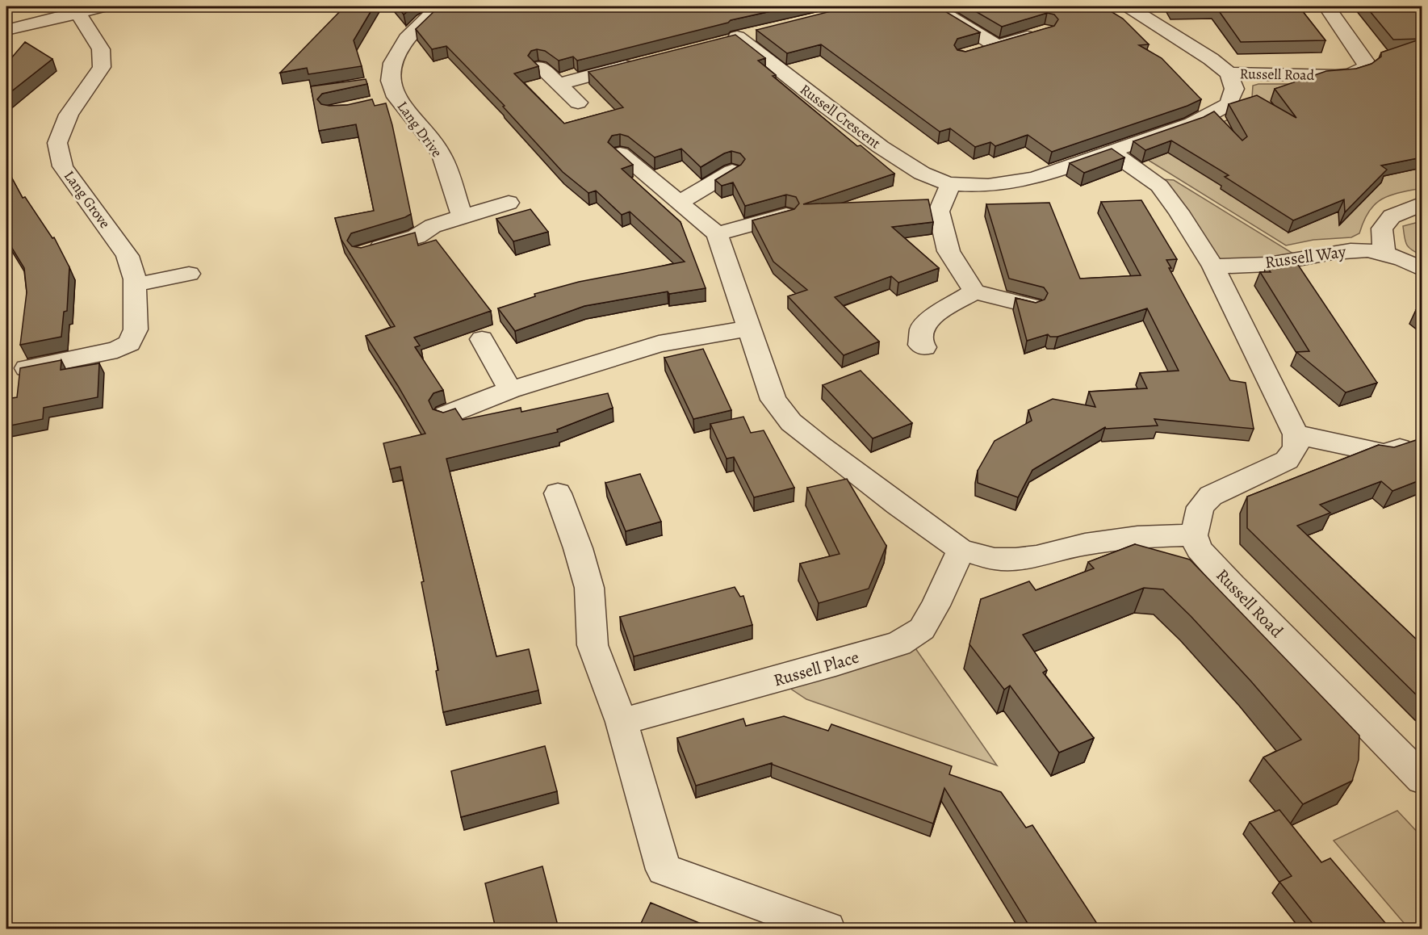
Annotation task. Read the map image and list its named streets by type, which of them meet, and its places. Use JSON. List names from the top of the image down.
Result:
{
  "streets": {
    "street": [
      "Russell Road",
      "Russell Crescent",
      "Lang Drive",
      "Lang Grove",
      "Russell Way",
      "Russell Place"
    ]
  },
  "crossings": [
    ["Russell Road", "Russell Crescent"]
  ]
}
